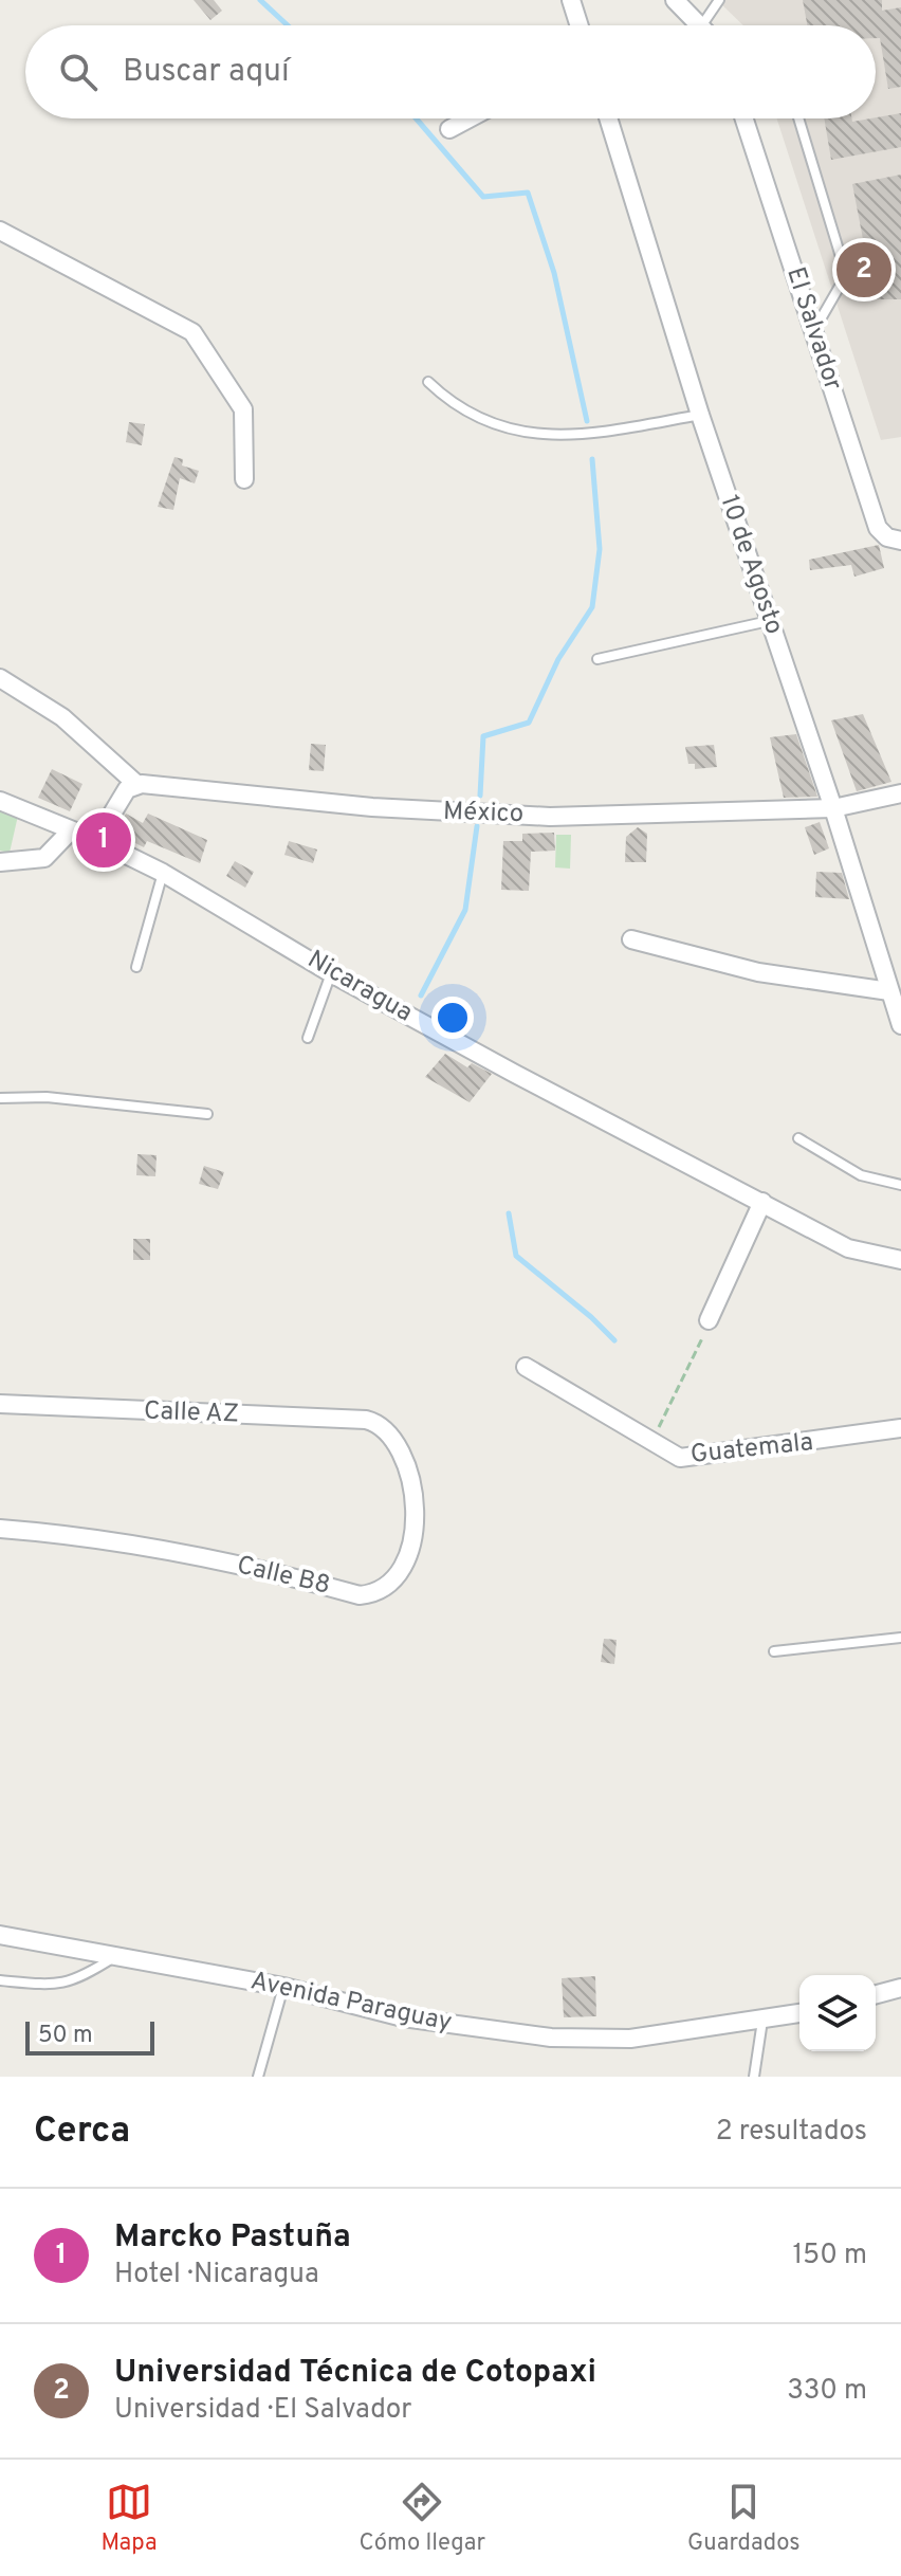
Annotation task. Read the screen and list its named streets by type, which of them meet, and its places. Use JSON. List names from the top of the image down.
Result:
{
  "streets": {
    "street": [
      "El Salvador",
      "10 de Agosto",
      "México",
      "Nicaragua",
      "Calle AZ",
      "Guatemala",
      "Calle B8",
      "Avenida Paraguay"
    ]
  },
  "crossings": [
    ["10 de Agosto", "México"],
    ["Calle AZ", "Calle B8"]
  ],
  "scale_bar": "50 m",
  "page": {
    "search": "Buscar aquí",
    "pins": ["2", "1"],
    "scale": "50 m",
    "heading": ["Cerca", "2 resultados"],
    "list": [
      {
        "mark": "1",
        "name": "Marcko Pastuña",
        "note": "Hotel · Nicaragua",
        "value": "150 m"
      },
      {
        "mark": "2",
        "name": "Universidad Técnica de Cotopaxi",
        "note": "Universidad · El Salvador",
        "value": "330 m"
      }
    ],
    "nav": ["Mapa", "Cómo llegar", "Guardados"]
  }
}
